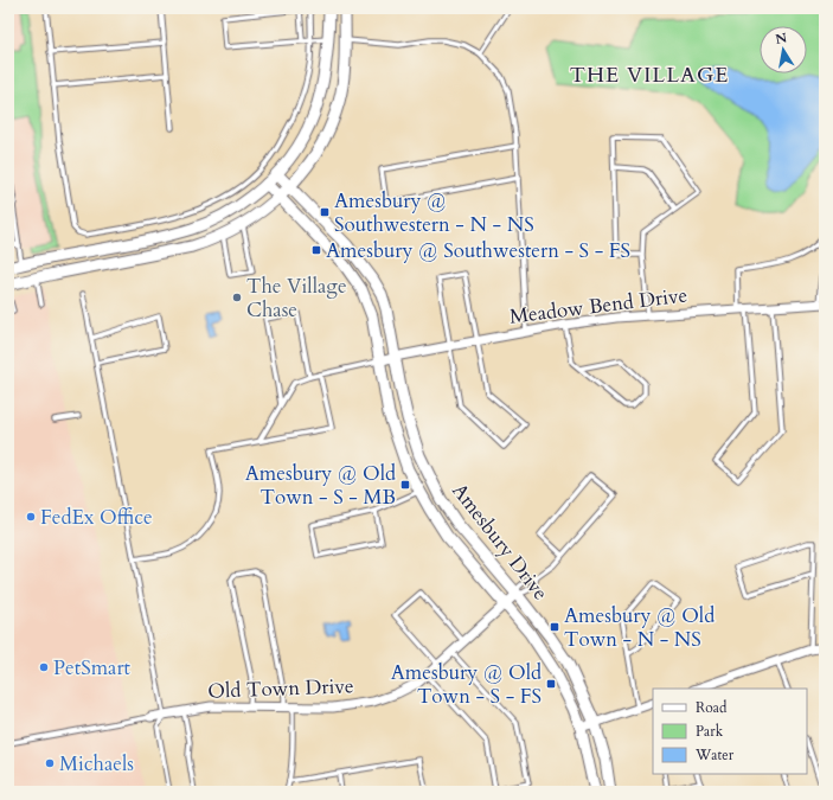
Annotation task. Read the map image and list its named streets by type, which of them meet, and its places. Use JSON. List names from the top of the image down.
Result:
{
  "streets": {
    "street": ["Meadow Bend Drive", "Amesbury Drive", "Old Town Drive"]
  },
  "crossings": [
    ["Meadow Bend Drive", "Amesbury Drive"],
    ["Amesbury Drive", "Old Town Drive"]
  ],
  "districts": ["THE VILLAGE"],
  "places": {
    "transit": [
      "Amesbury @ Southwestern - N - NS",
      "Amesbury @ Southwestern - S - FS",
      "Amesbury @ Old Town - S - MB",
      "Amesbury @ Old Town - N - NS",
      "Amesbury @ Old Town - S - FS"
    ],
    "other": [
      "The Village Chase",
      "FedEx Office",
      "PetSmart",
      "Michaels"
    ]
  },
  "legend": ["Road", "Park", "Water"],
  "north": "top"
}
